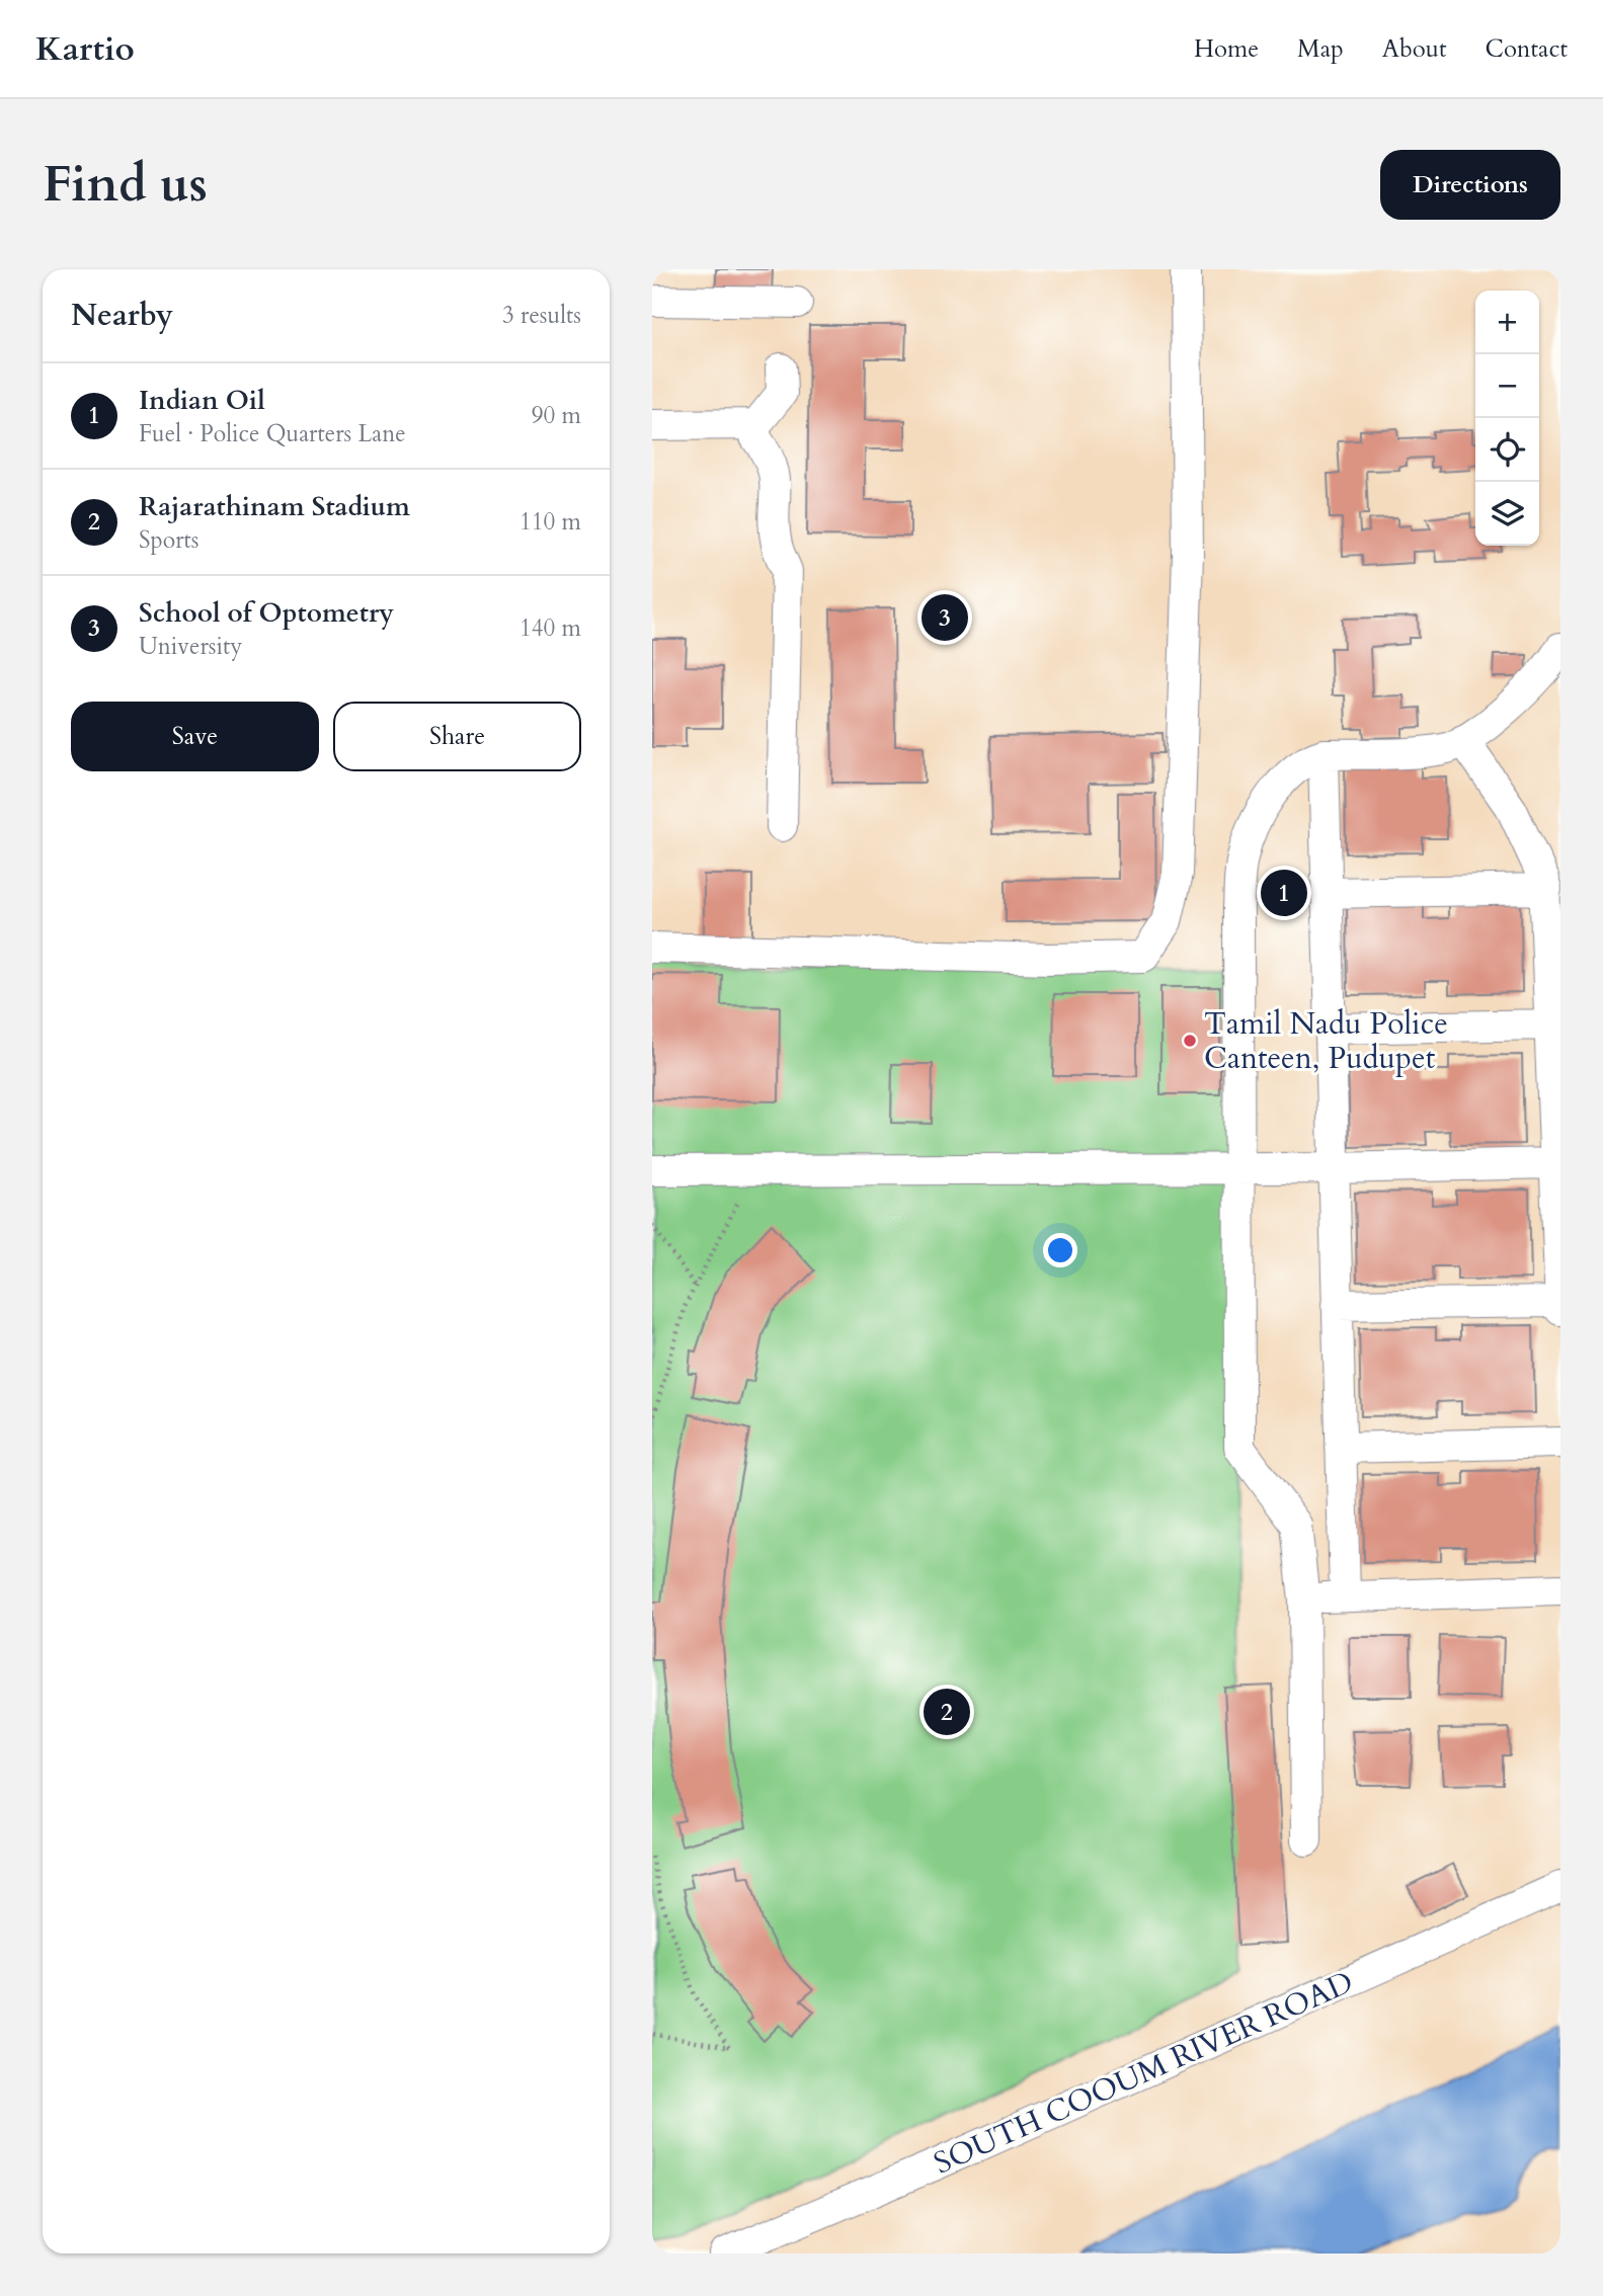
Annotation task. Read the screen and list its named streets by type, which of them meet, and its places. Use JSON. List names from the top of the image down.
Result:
{
  "streets": {
    "street": ["SOUTH COOUM RIVER ROAD"]
  },
  "places": ["Tamil Nadu Police Canteen, Pudupet"],
  "page": {
    "header": "Kartio",
    "nav": [
      "Home",
      "Map",
      "About",
      "Contact"
    ],
    "buttons": [
      "Directions",
      ["Save", "Share"]
    ],
    "title": "Find us",
    "heading": ["Nearby", "3 results"],
    "map_buttons": ["+", "−"],
    "list": [
      {
        "mark": "1",
        "name": "Indian Oil",
        "note": "Fuel · Police Quarters Lane",
        "value": "90 m"
      },
      {
        "mark": "2",
        "name": "Rajarathinam Stadium",
        "note": "Sports",
        "value": "110 m"
      },
      {
        "mark": "3",
        "name": "School of Optometry",
        "note": "University",
        "value": "140 m"
      }
    ],
    "pins": ["3", "1", "2"]
  }
}
